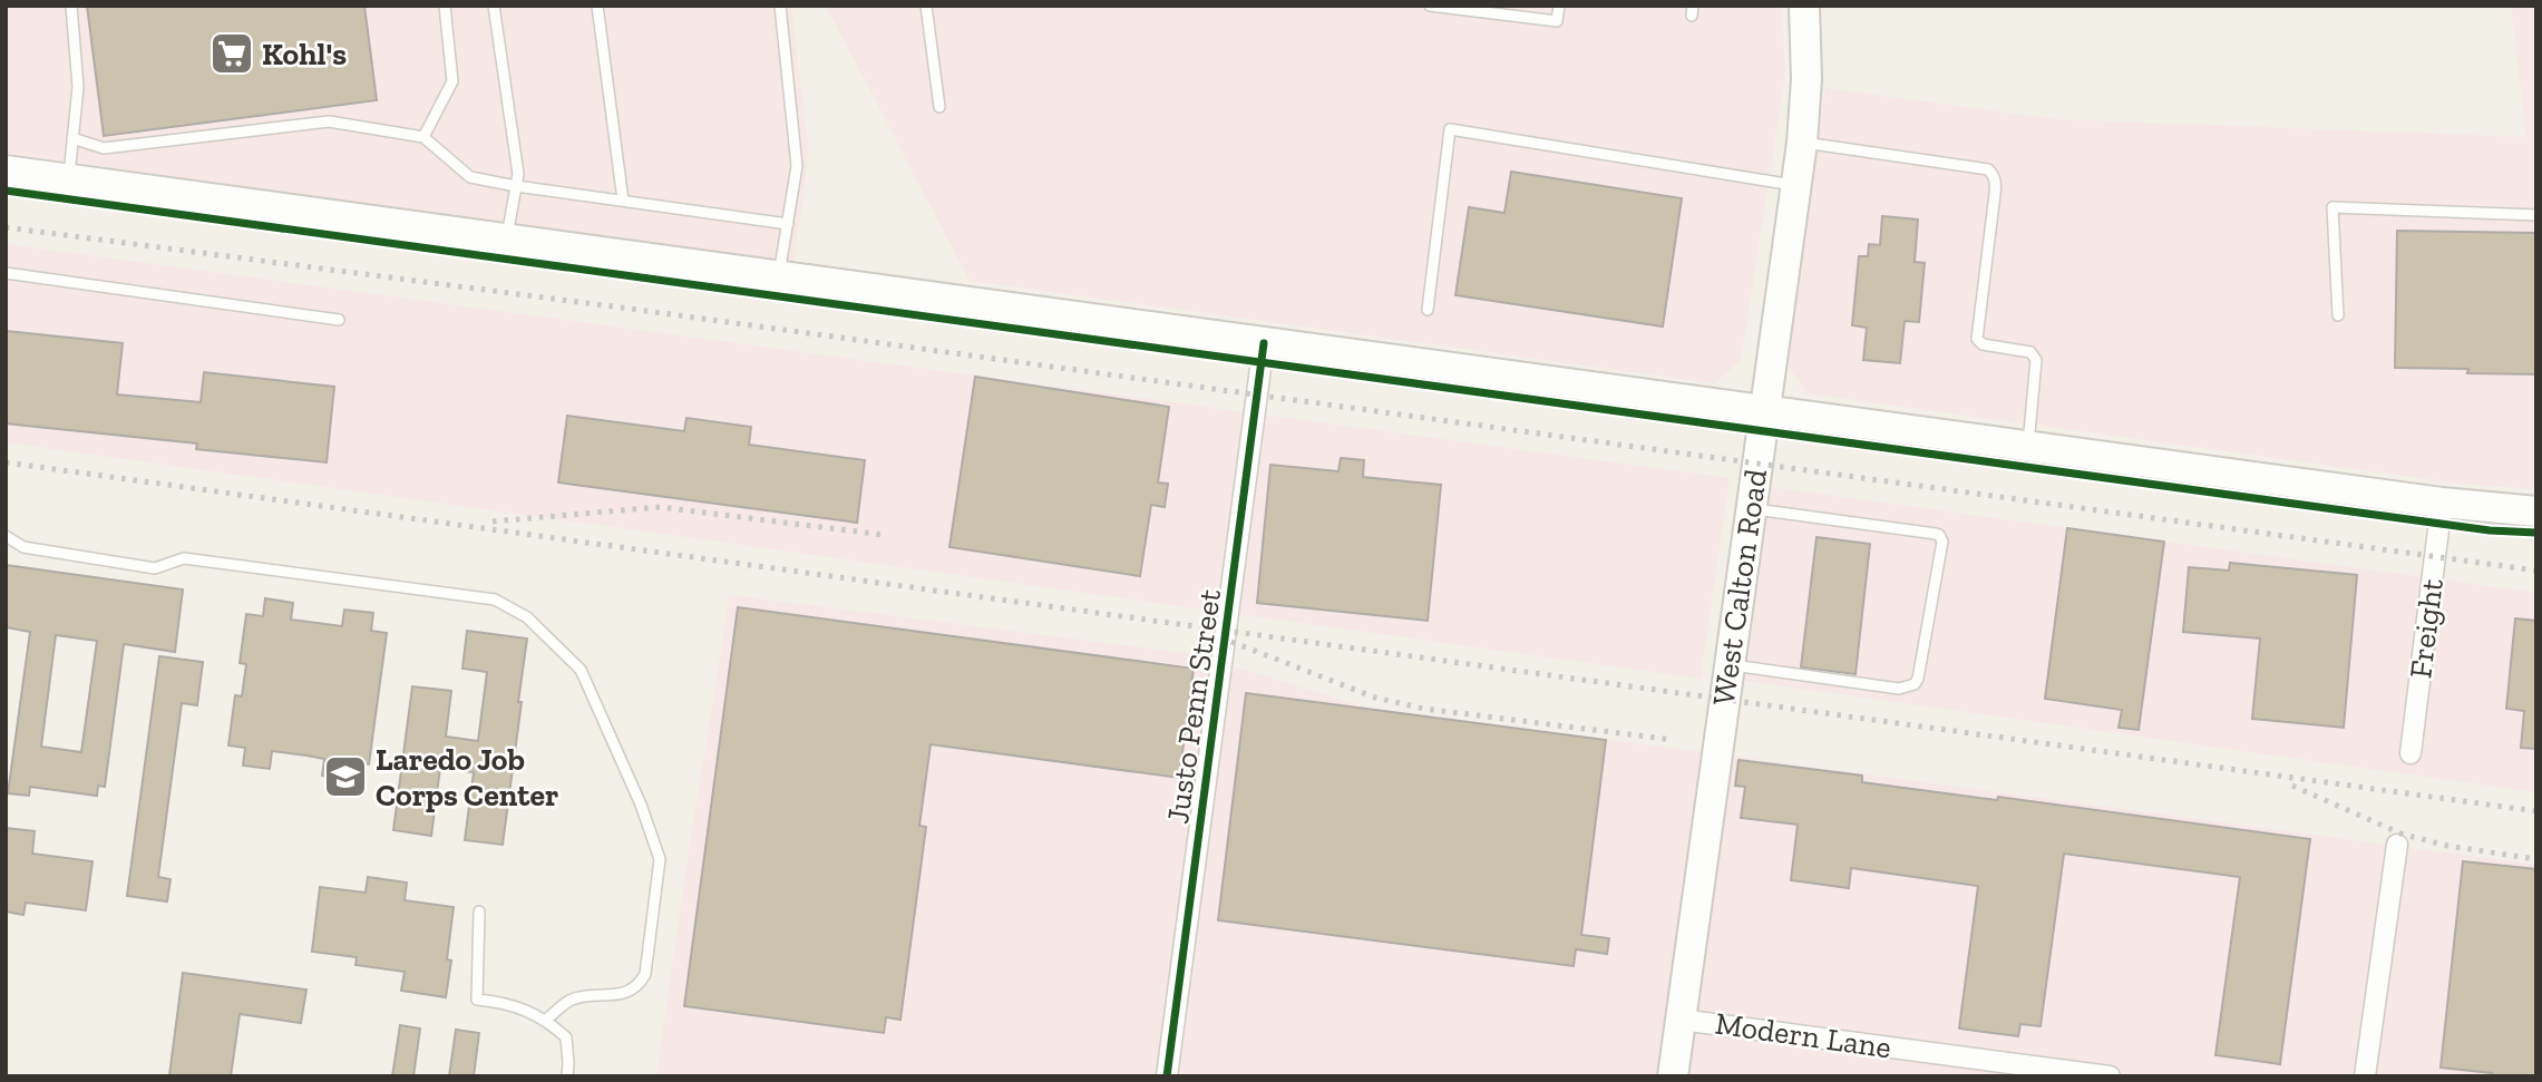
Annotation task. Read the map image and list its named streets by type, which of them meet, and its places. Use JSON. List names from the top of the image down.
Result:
{
  "streets": {
    "main road": ["West Calton Road"],
    "street": ["Freight", "Justo Penn Street", "Modern Lane"]
  },
  "crossings": [
    ["West Calton Road", "Modern Lane"]
  ],
  "places": {
    "supermarket": ["Kohl's"],
    "school or university": ["Laredo Job Corps Center"]
  }
}
